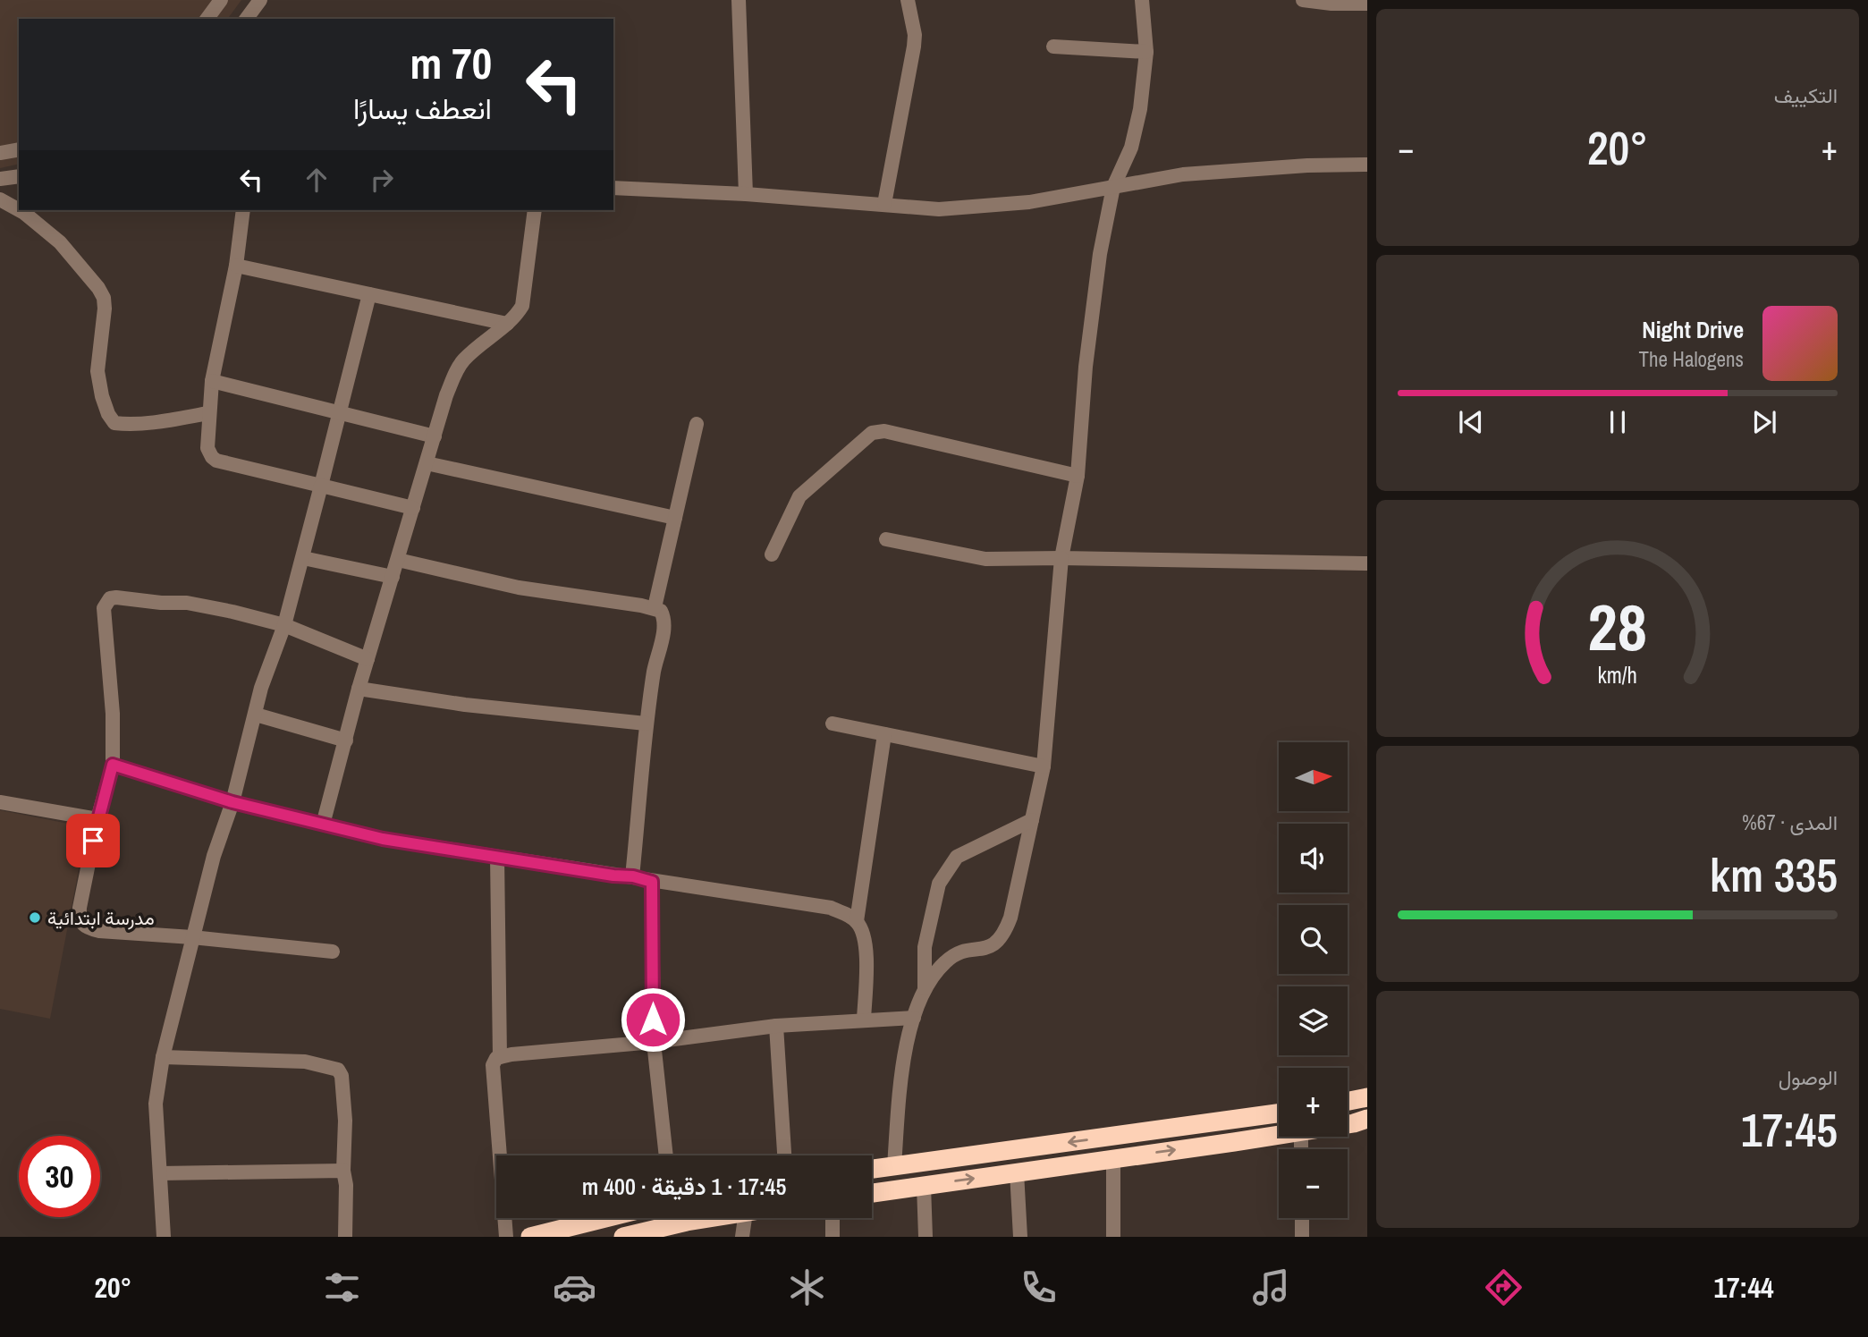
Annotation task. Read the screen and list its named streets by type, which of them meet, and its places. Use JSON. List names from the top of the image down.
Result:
{
  "places": ["مدرسة ابتدائية"],
  "north": "right",
  "page": {
    "tile": [
      "التكييف",
      ["المدى · 67%", "335 km"],
      ["الوصول", "17:45"]
    ],
    "turn": ["70 m", "انعطف يسارًا"],
    "heat": ["−", "20°", "+"],
    "song": ["Night Drive", "The Halogens"],
    "map_buttons": ["+", "−"],
    "limit": "30",
    "trip": "17:45 · 1 دقيقة · 400 m",
    "tabs": ["17:44", "20°"],
    "gauge": ["28", "km/h"]
  }
}
